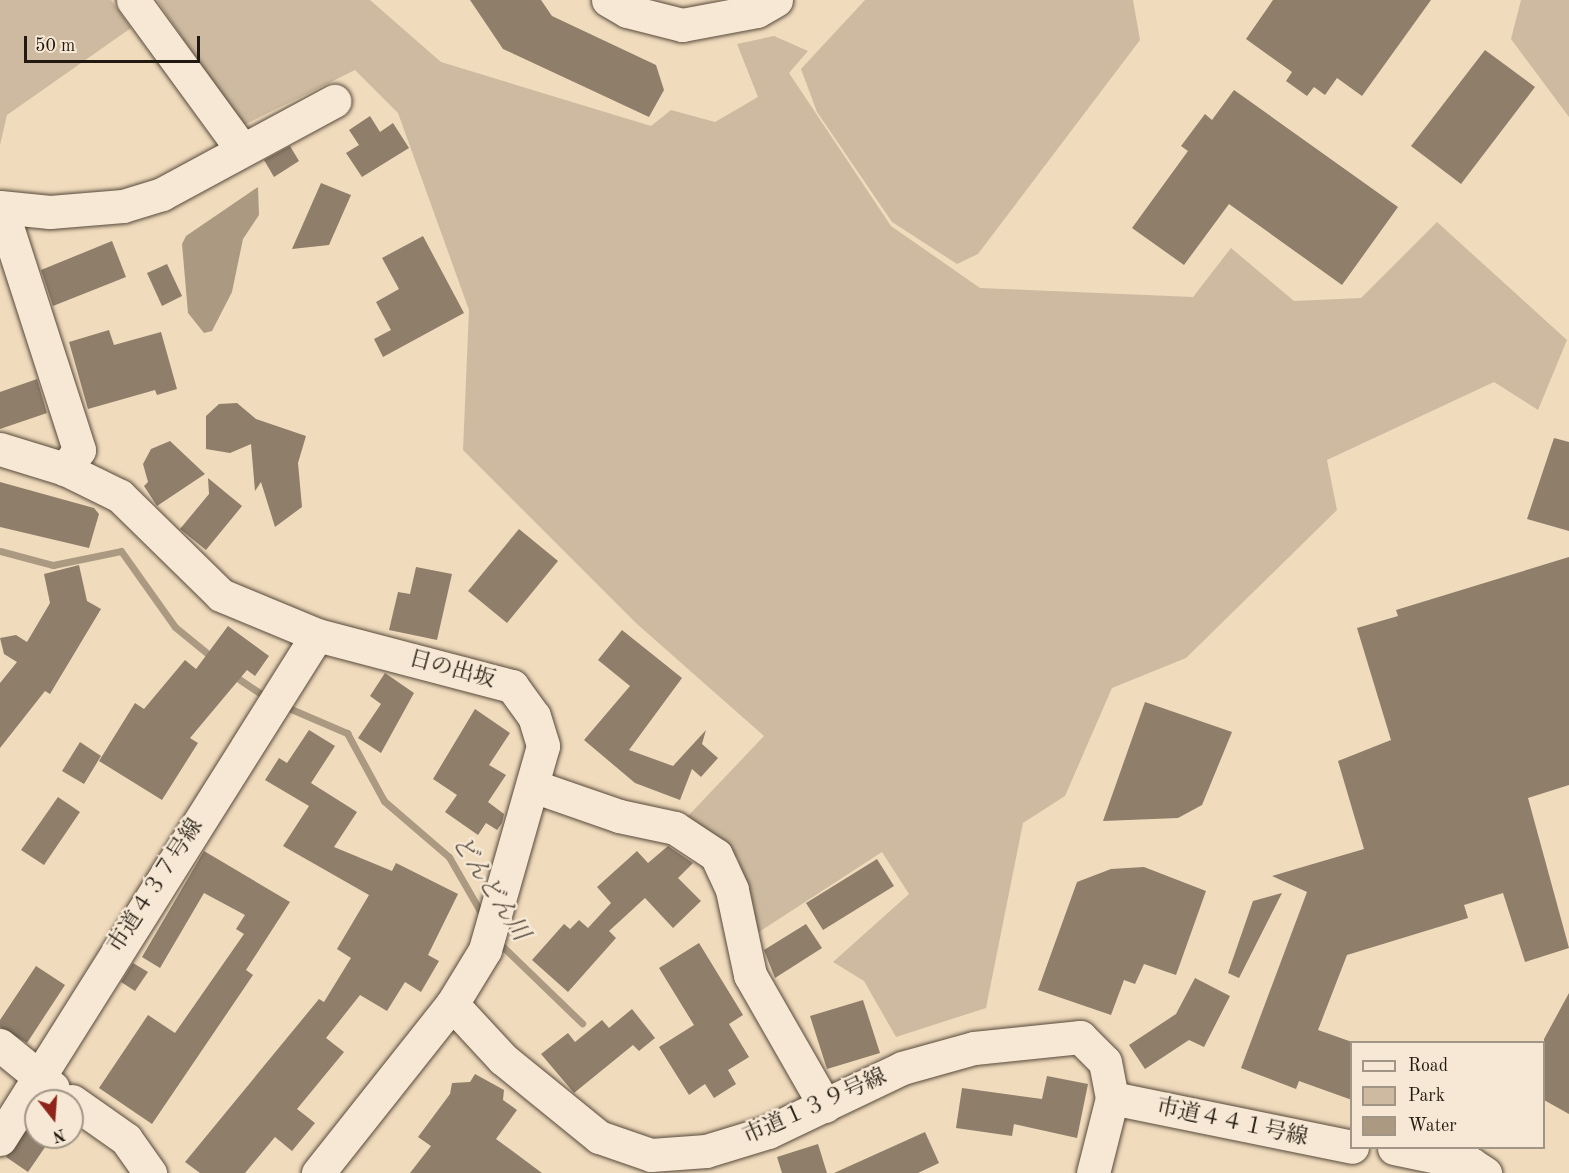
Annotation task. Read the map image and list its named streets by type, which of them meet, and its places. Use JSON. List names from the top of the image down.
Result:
{
  "streets": {
    "street": [
      "日の出坂",
      "市道４３７号線",
      "市道１３９号線",
      "市道４４１号線"
    ]
  },
  "crossings": [
    ["日の出坂", "市道４３７号線"],
    ["日の出坂", "市道１３９号線"],
    ["市道１３９号線", "市道４４１号線"]
  ],
  "water": ["どんどん川"],
  "legend": ["Road", "Park", "Water"],
  "scale_bar": "50 m",
  "north": "bottom"
}
